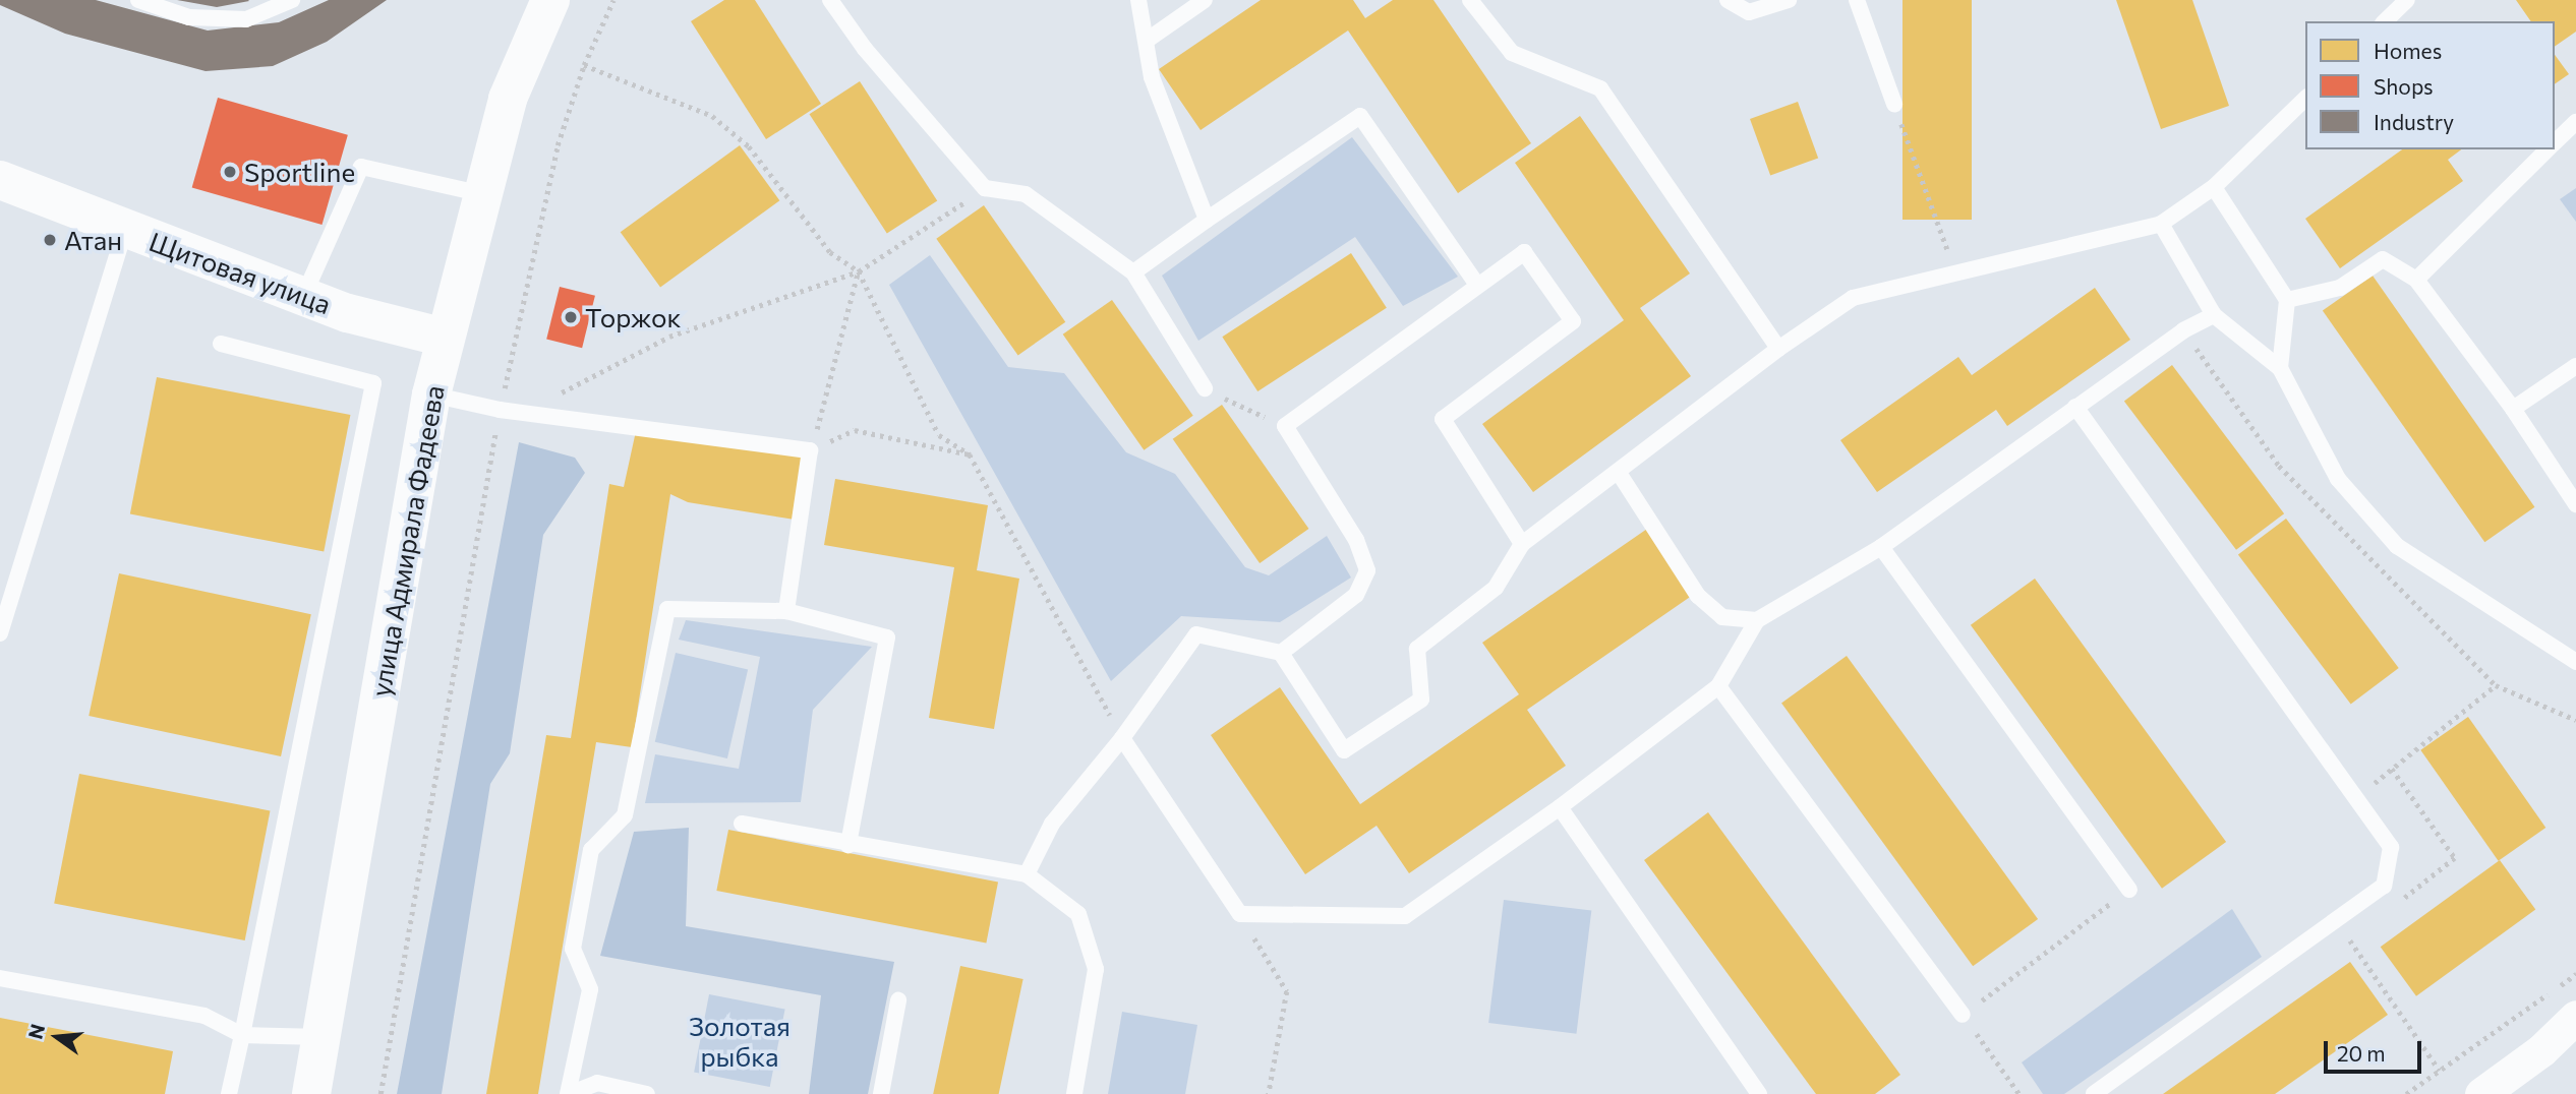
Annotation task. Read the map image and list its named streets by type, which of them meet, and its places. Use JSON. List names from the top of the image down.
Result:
{
  "streets": {
    "main road": ["Щитовая улица", "улица Адмирала Фадеева"]
  },
  "crossings": [
    ["Щитовая улица", "улица Адмирала Фадеева"]
  ],
  "parks": ["Золотая рыбка"],
  "places": ["Sportline", "Атан", "Торжок"],
  "legend": ["Homes", "Shops", "Industry"],
  "scale_bar": "20 m",
  "north": "left"
}
